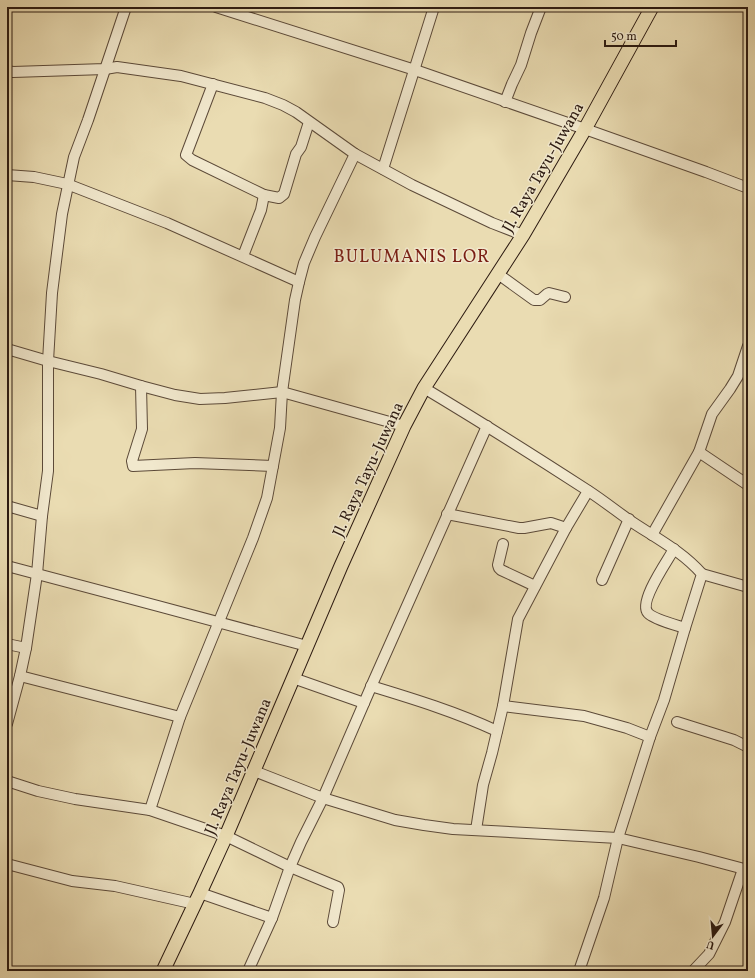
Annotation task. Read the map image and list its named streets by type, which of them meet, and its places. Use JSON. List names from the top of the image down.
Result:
{
  "streets": {
    "main road": ["Jl. Raya Tayu-Juwana"]
  },
  "districts": ["BULUMANIS LOR"],
  "scale_bar": "50 m",
  "north": "bottom"
}
